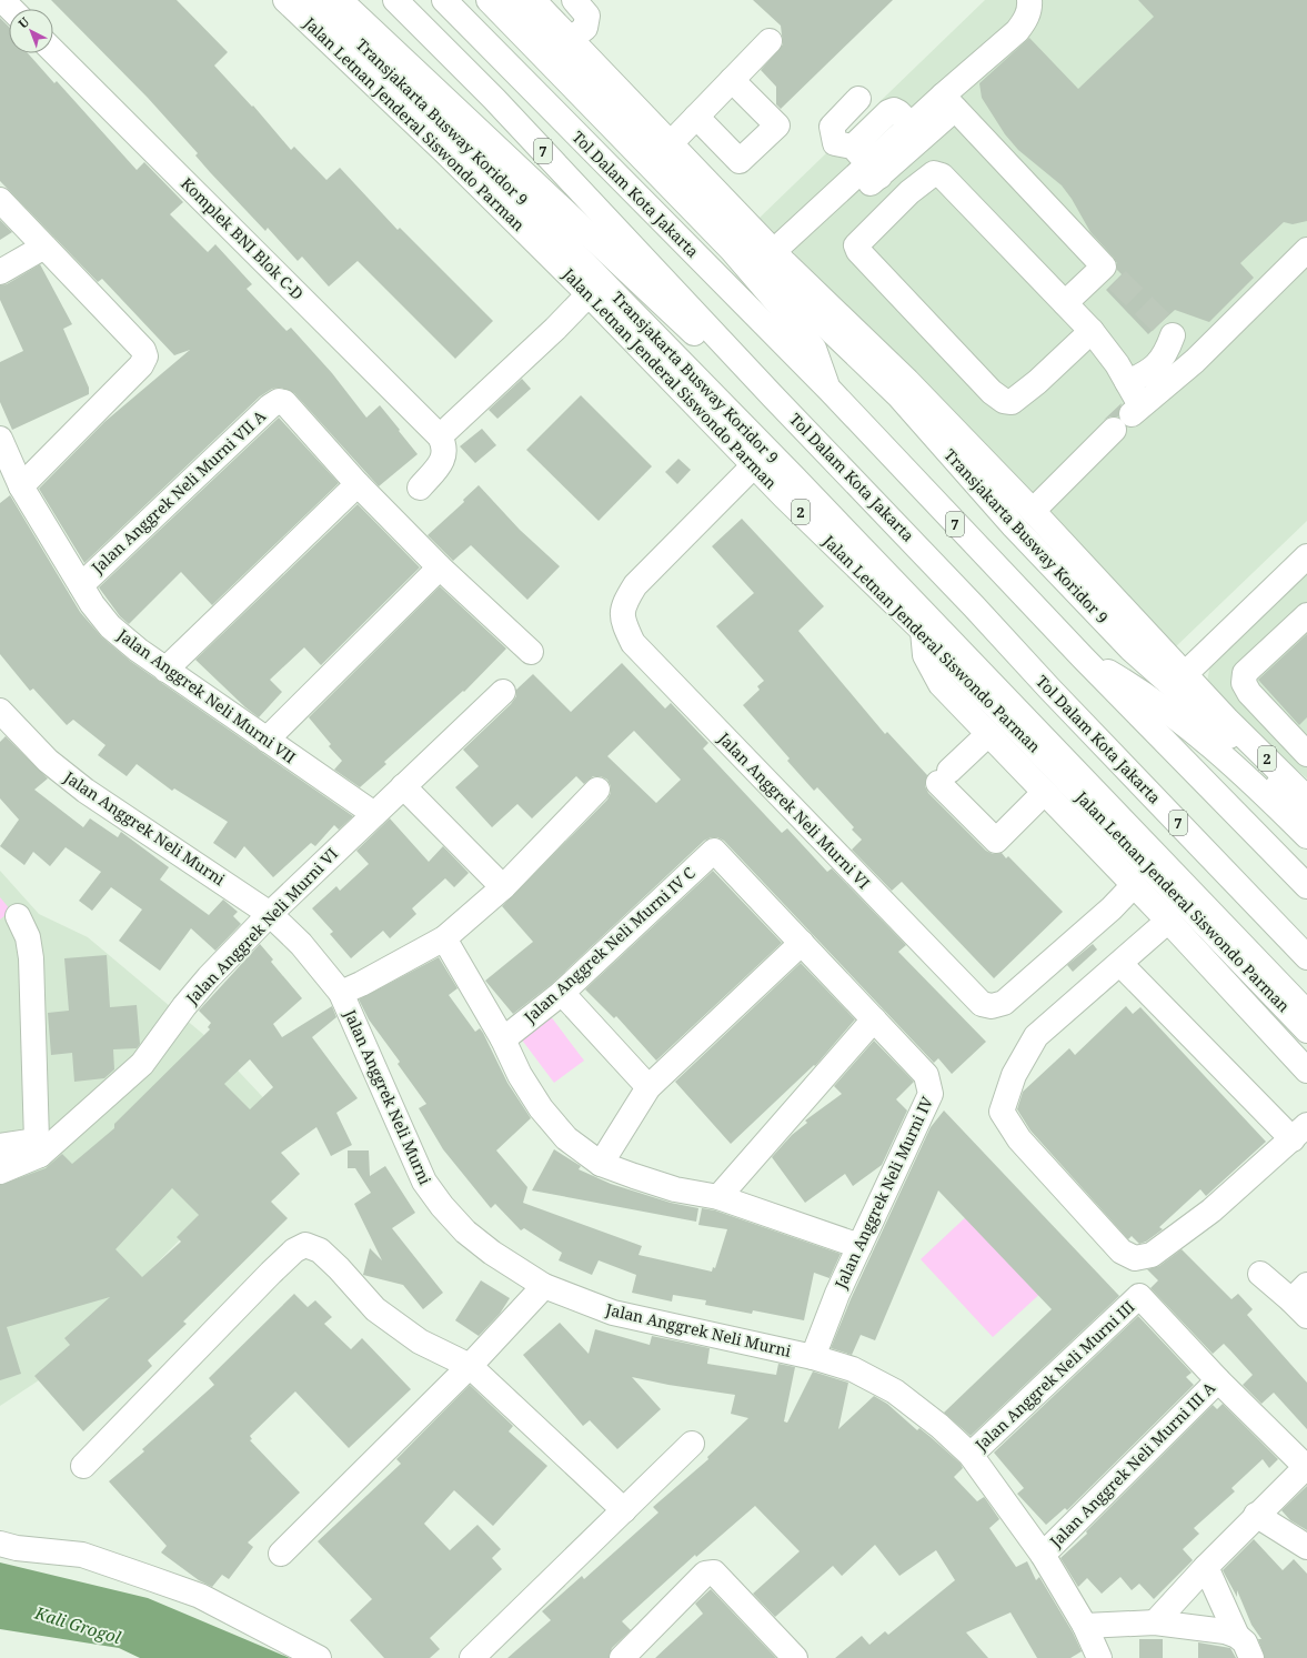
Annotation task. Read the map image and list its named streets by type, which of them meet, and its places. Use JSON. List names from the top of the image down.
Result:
{
  "streets": {
    "main road": [
      "Transjakarta Busway Koridor 9",
      "Jalan Letnan Jenderal Siswondo Parman",
      "7",
      "Tol Dalam Kota Jakarta",
      "Komplek BNI Blok C-D",
      "Jalan Anggrek Neli Murni VII A",
      "2",
      "Jalan Anggrek Neli Murni VII",
      "Jalan Anggrek Neli Murni VI",
      "Jalan Anggrek Neli Murni",
      "Jalan Anggrek Neli Murni IV C",
      "Jalan Anggrek Neli Murni IV",
      "Jalan Anggrek Neli Murni III",
      "Jalan Anggrek Neli Murni III A"
    ]
  },
  "crossings": [
    ["Transjakarta Busway Koridor 9", "Jalan Letnan Jenderal Siswondo Parman"],
    ["Jalan Letnan Jenderal Siswondo Parman", "Jalan Anggrek Neli Murni VI"],
    ["Jalan Anggrek Neli Murni VII A", "Jalan Anggrek Neli Murni VII"],
    ["Jalan Anggrek Neli Murni VII", "Jalan Anggrek Neli Murni VI"],
    ["Jalan Anggrek Neli Murni VI", "Jalan Anggrek Neli Murni"],
    ["Jalan Anggrek Neli Murni", "Jalan Anggrek Neli Murni IV"],
    ["Jalan Anggrek Neli Murni", "Jalan Anggrek Neli Murni III"],
    ["Jalan Anggrek Neli Murni", "Jalan Anggrek Neli Murni III A"],
    ["Jalan Anggrek Neli Murni IV C", "Jalan Anggrek Neli Murni IV"],
    ["Jalan Anggrek Neli Murni III", "Jalan Anggrek Neli Murni III A"]
  ],
  "water": ["Kali Grogol"],
  "north": "top left"
}
